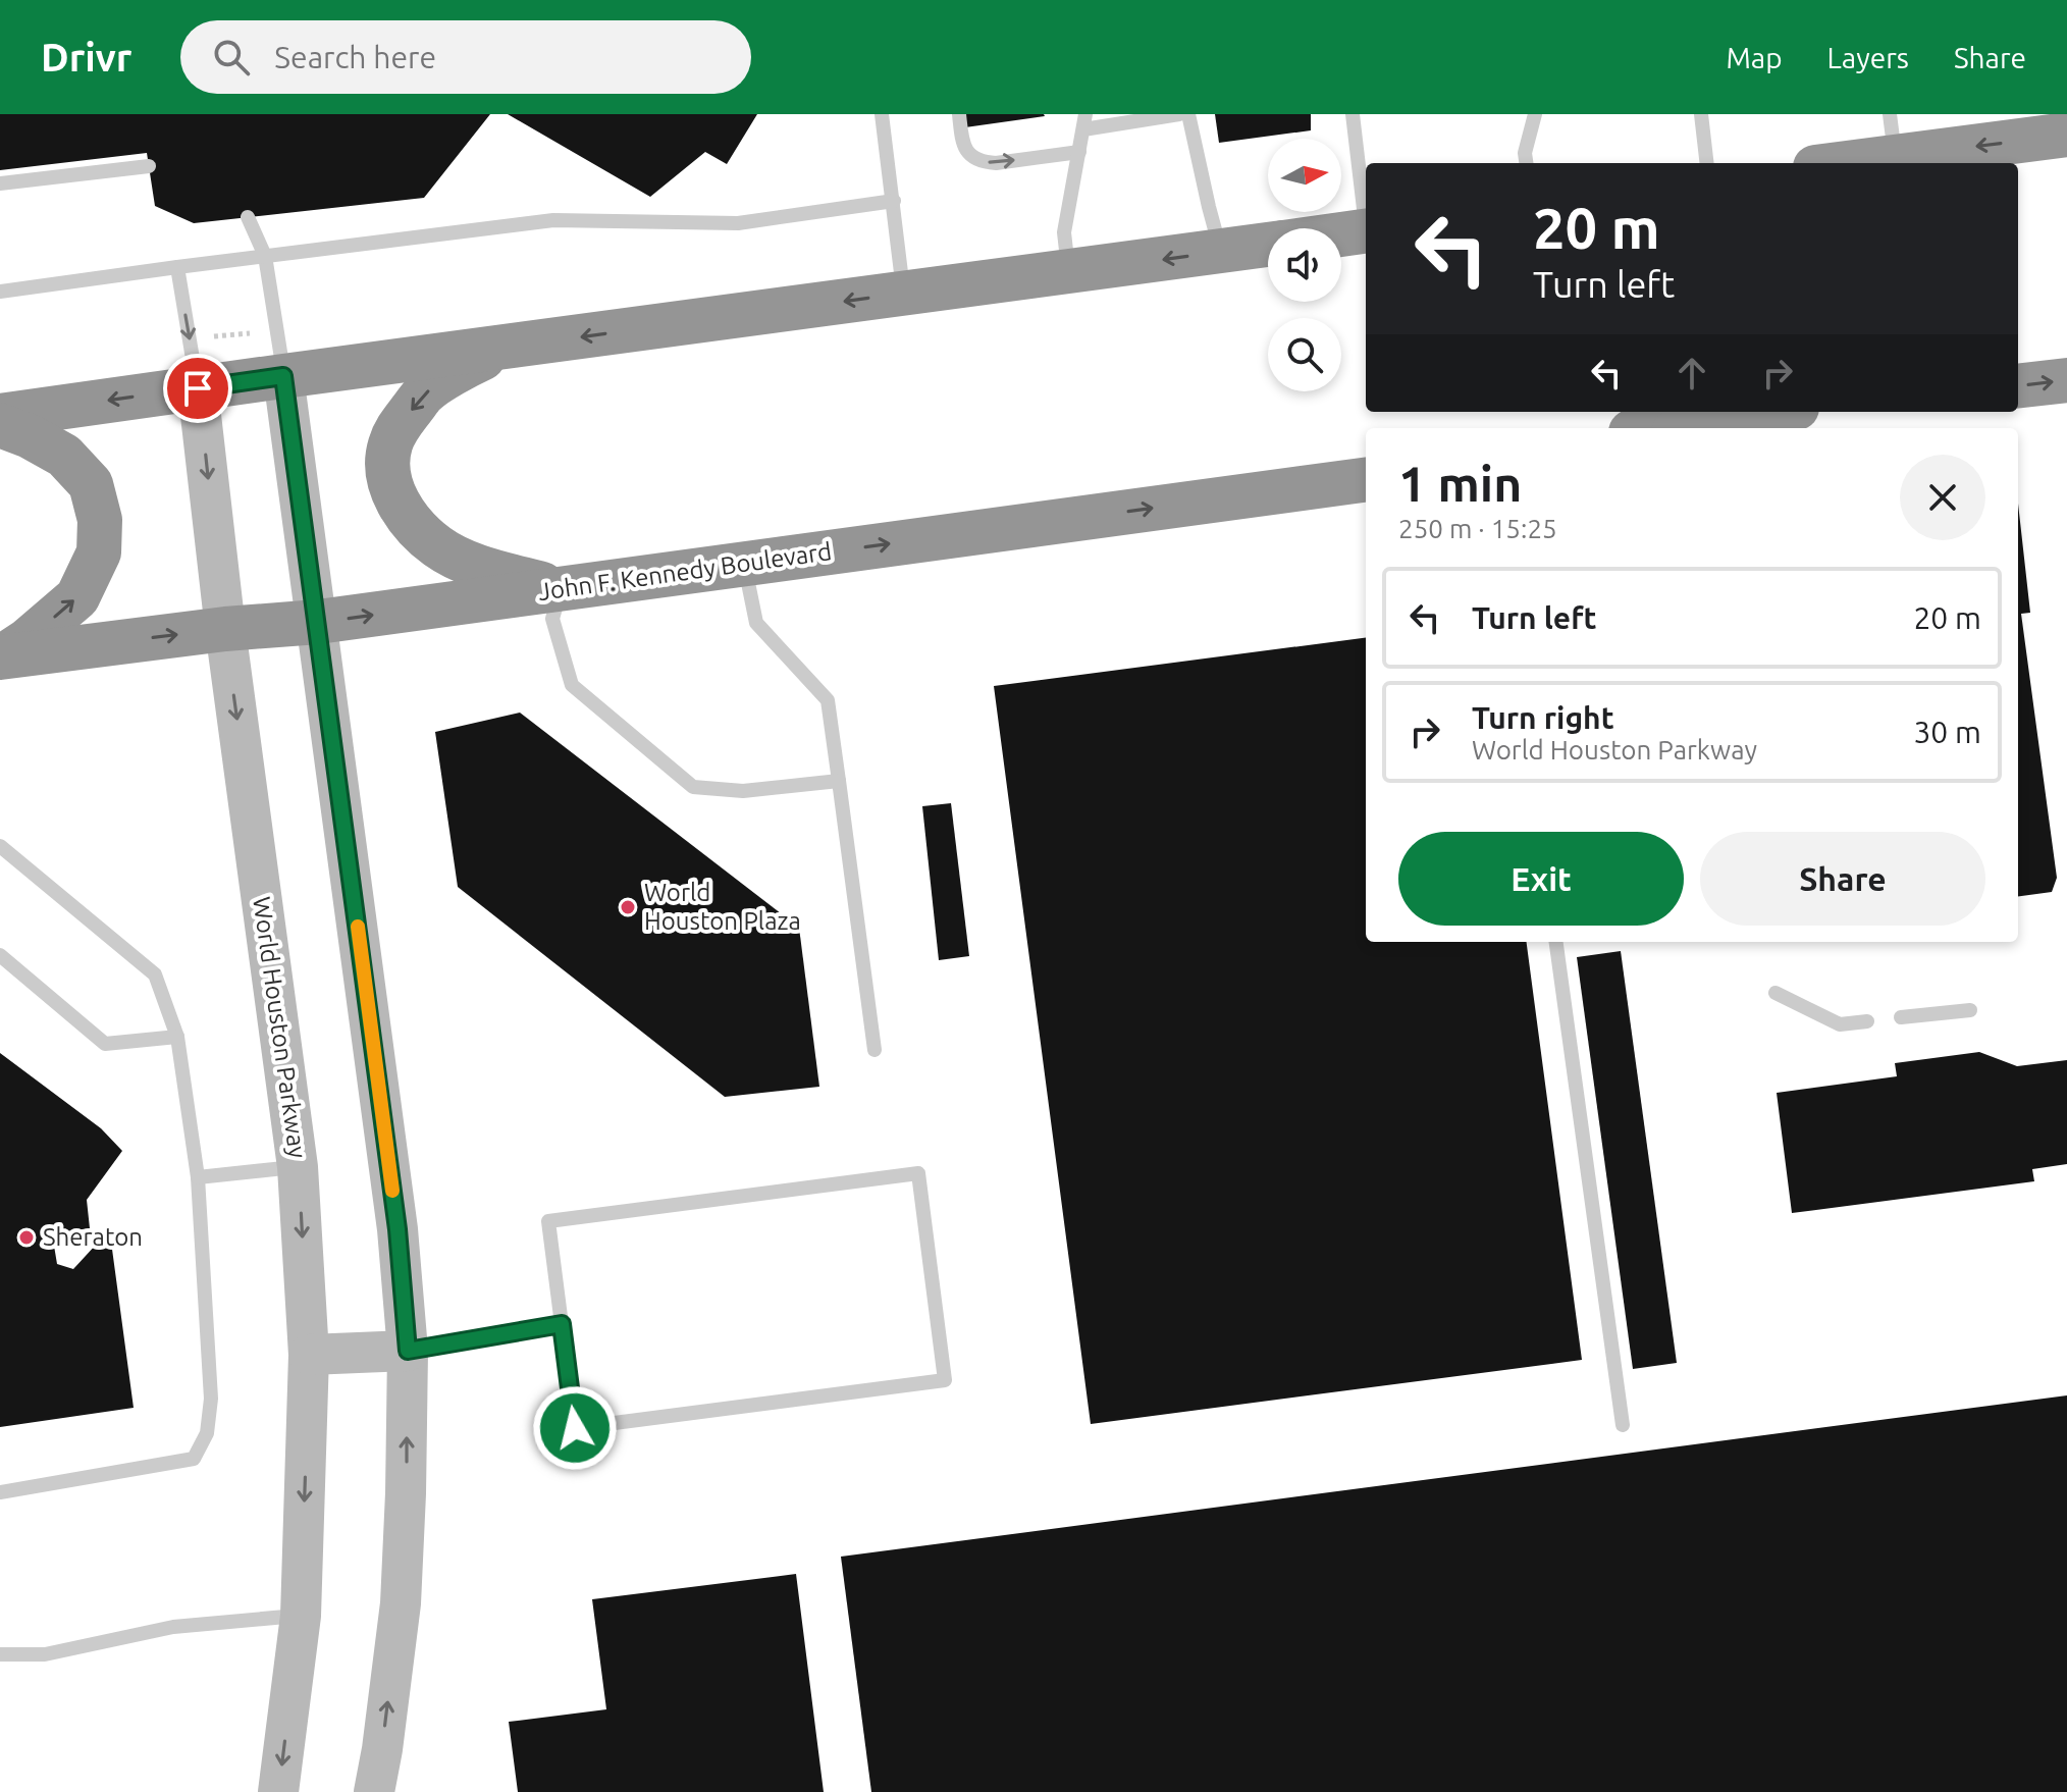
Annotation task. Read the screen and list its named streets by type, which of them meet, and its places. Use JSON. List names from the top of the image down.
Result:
{
  "streets": {
    "highway": ["John F. Kennedy Boulevard"],
    "street": ["World Houston Parkway"]
  },
  "crossings": [
    ["John F. Kennedy Boulevard", "World Houston Parkway"]
  ],
  "one_way": ["World Houston Parkway"],
  "places": ["World Houston Plaza", "Sheraton"],
  "north": "right",
  "page": {
    "header": "Drivr",
    "search": "Search here",
    "nav": ["Map", "Layers", "Share"],
    "turn": ["20 m", "Turn left"],
    "heading": ["1 min", "250 m · 15:25"],
    "list": [
      {
        "name": "Turn left",
        "value": "20 m"
      },
      {
        "name": "Turn right",
        "note": "World Houston Parkway",
        "value": "30 m"
      }
    ],
    "buttons": ["Exit", "Share"]
  }
}
